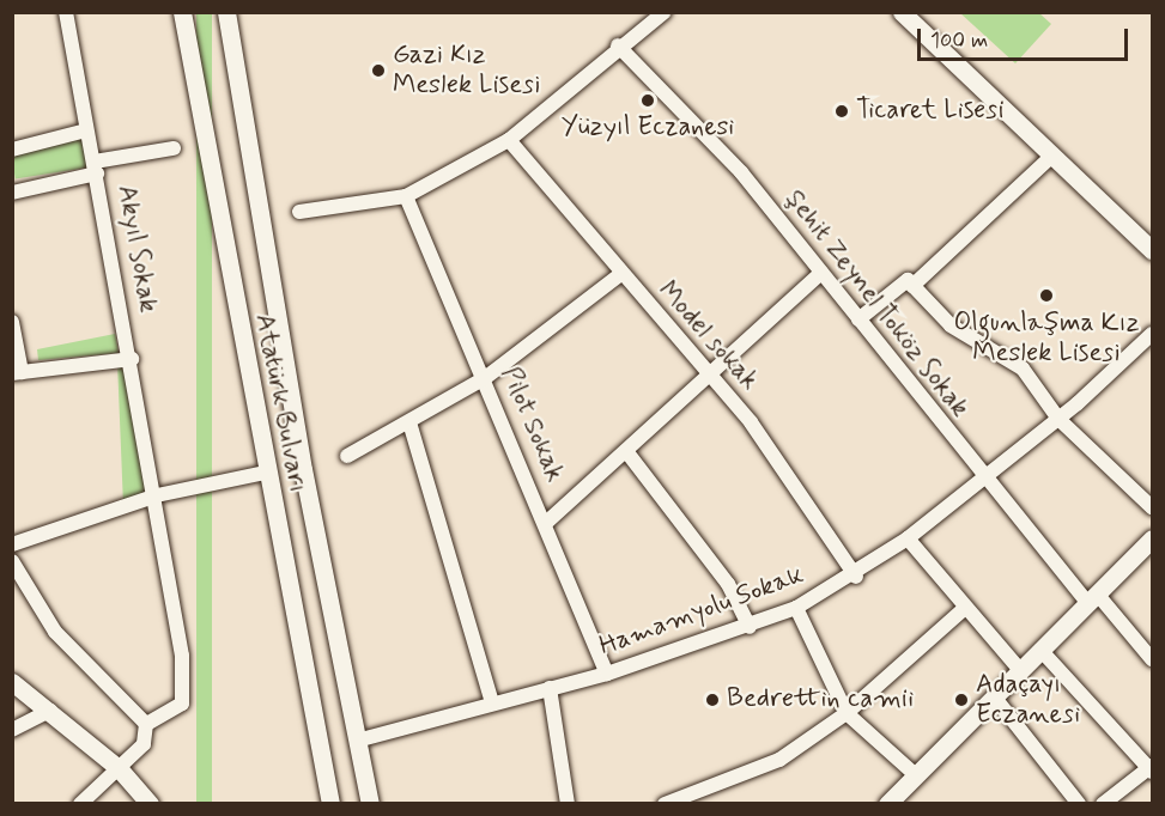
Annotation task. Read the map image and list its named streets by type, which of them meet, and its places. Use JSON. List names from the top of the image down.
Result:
{
  "streets": {
    "main road": ["Atatürk Bulvarı"],
    "street": [
      "Akyıl Sokak",
      "Şehit Zeynel Toköz Sokak",
      "Model sokak",
      "Pilot Sokak",
      "Hamamyolu Sokak"
    ]
  },
  "crossings": [
    ["Şehit Zeynel Toköz Sokak", "Hamamyolu Sokak"],
    ["Model sokak", "Hamamyolu Sokak"],
    ["Atatürk Bulvarı", "Hamamyolu Sokak"],
    ["Pilot Sokak", "Hamamyolu Sokak"]
  ],
  "places": [
    "Gazi Kız Meslek Lisesi",
    "Yüzyıl Eczanesi",
    "Ticaret Lisesi",
    "Olgunlaşma Kız Meslek Lisesi",
    "Bedrettin camii",
    "Adaçayı Eczanesi"
  ],
  "scale_bar": "100 m"
}
